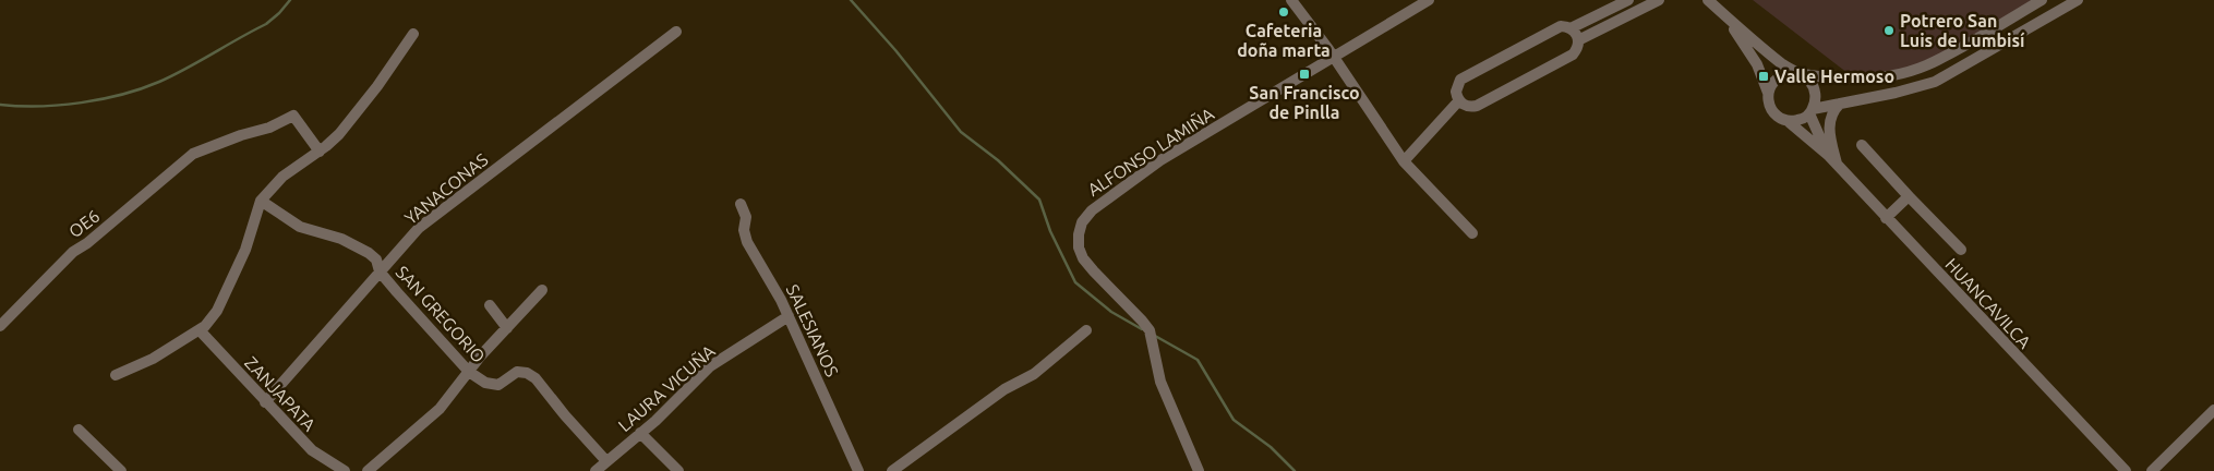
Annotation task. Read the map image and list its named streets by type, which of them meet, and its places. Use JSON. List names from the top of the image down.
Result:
{
  "streets": {
    "street": [
      "ALFONSO LAMIÑA",
      "YANACONAS",
      "OE6",
      "HUANCAVILCA",
      "SAN GREGORIO",
      "SALESIANOS",
      "LAURA VICUÑA",
      "ZANJAPATA"
    ]
  },
  "crossings": [
    ["YANACONAS", "SAN GREGORIO"],
    ["YANACONAS", "ZANJAPATA"],
    ["SAN GREGORIO", "LAURA VICUÑA"],
    ["SALESIANOS", "LAURA VICUÑA"]
  ],
  "places": {
    "other": ["Cafeteria doña marta", "Potrero San Luis de Lumbisí"],
    "transit": ["San Francisco de Pinlla", "Valle Hermoso"]
  }
}
